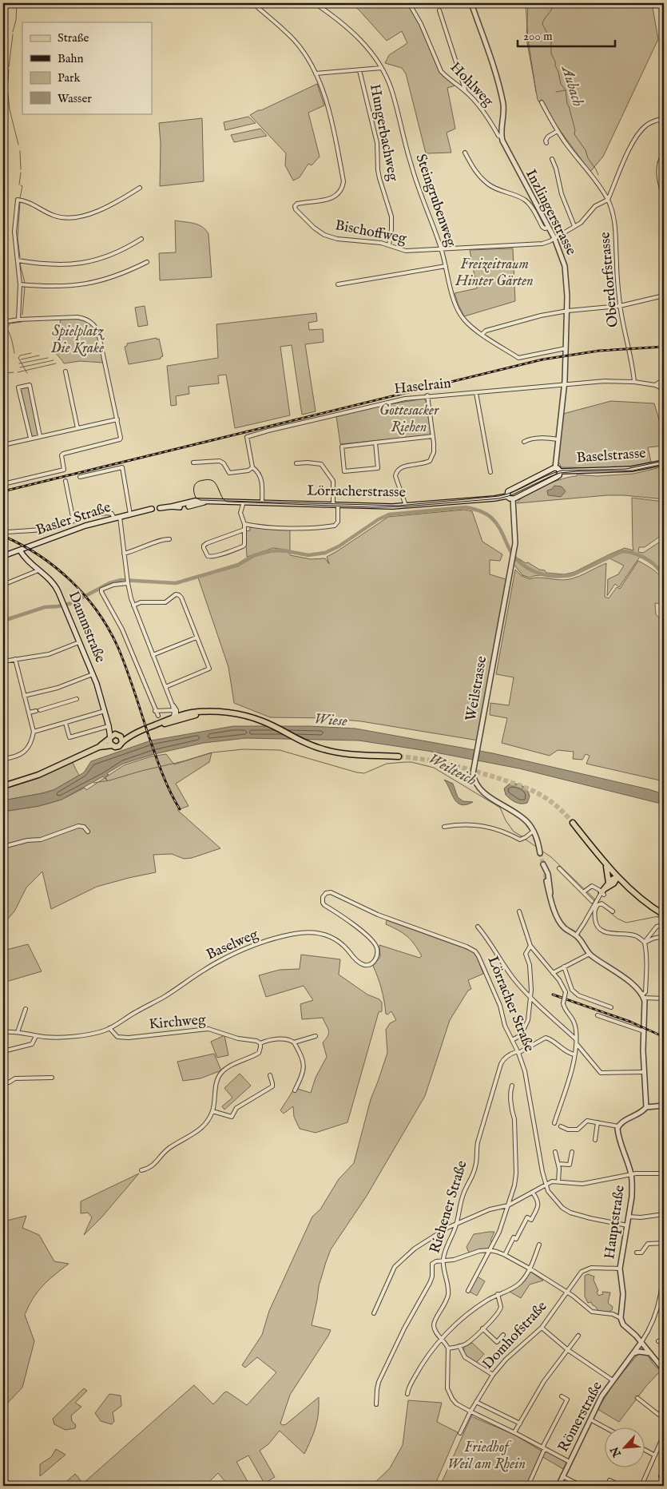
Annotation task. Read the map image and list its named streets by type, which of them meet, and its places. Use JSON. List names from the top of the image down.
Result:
{
  "streets": {
    "main road": [
      "Baselstrasse",
      "Lörracherstrasse",
      "Basler Straße",
      "Dammstraße"
    ],
    "street": [
      "Hohlweg",
      "Hungerbachweg",
      "Steingrubenweg",
      "Inzlingerstrasse",
      "Bischoffweg",
      "Oberdorfstrasse",
      "Haselrain",
      "Weilstrasse",
      "Baselweg",
      "Lörracher Straße",
      "Kirchweg",
      "Riehener Straße",
      "Hauptstraße",
      "Domhofstraße",
      "Römerstraße"
    ]
  },
  "crossings": [
    ["Hohlweg", "Inzlingerstrasse"],
    ["Hungerbachweg", "Bischoffweg"],
    ["Steingrubenweg", "Inzlingerstrasse"],
    ["Steingrubenweg", "Bischoffweg"],
    ["Inzlingerstrasse", "Bischoffweg"],
    ["Inzlingerstrasse", "Haselrain"],
    ["Inzlingerstrasse", "Lörracherstrasse"],
    ["Bischoffweg", "Oberdorfstrasse"],
    ["Oberdorfstrasse", "Haselrain"],
    ["Basler Straße", "Dammstraße"],
    ["Baselweg", "Lörracher Straße"],
    ["Baselweg", "Kirchweg"],
    ["Lörracher Straße", "Riehener Straße"],
    ["Lörracher Straße", "Hauptstraße"],
    ["Hauptstraße", "Domhofstraße"]
  ],
  "water": ["Aubach", "Wiese", "Weilteich"],
  "parks": [
    "Freizeitraum Hinter Gärten",
    "Spielplatz Die Krake",
    "Gottesacker Riehen",
    "Friedhof Weil am Rhein"
  ],
  "legend": [
    "Straße",
    "Bahn",
    "Park",
    "Wasser"
  ],
  "scale_bar": "200 m",
  "north": "bottom left"
}
